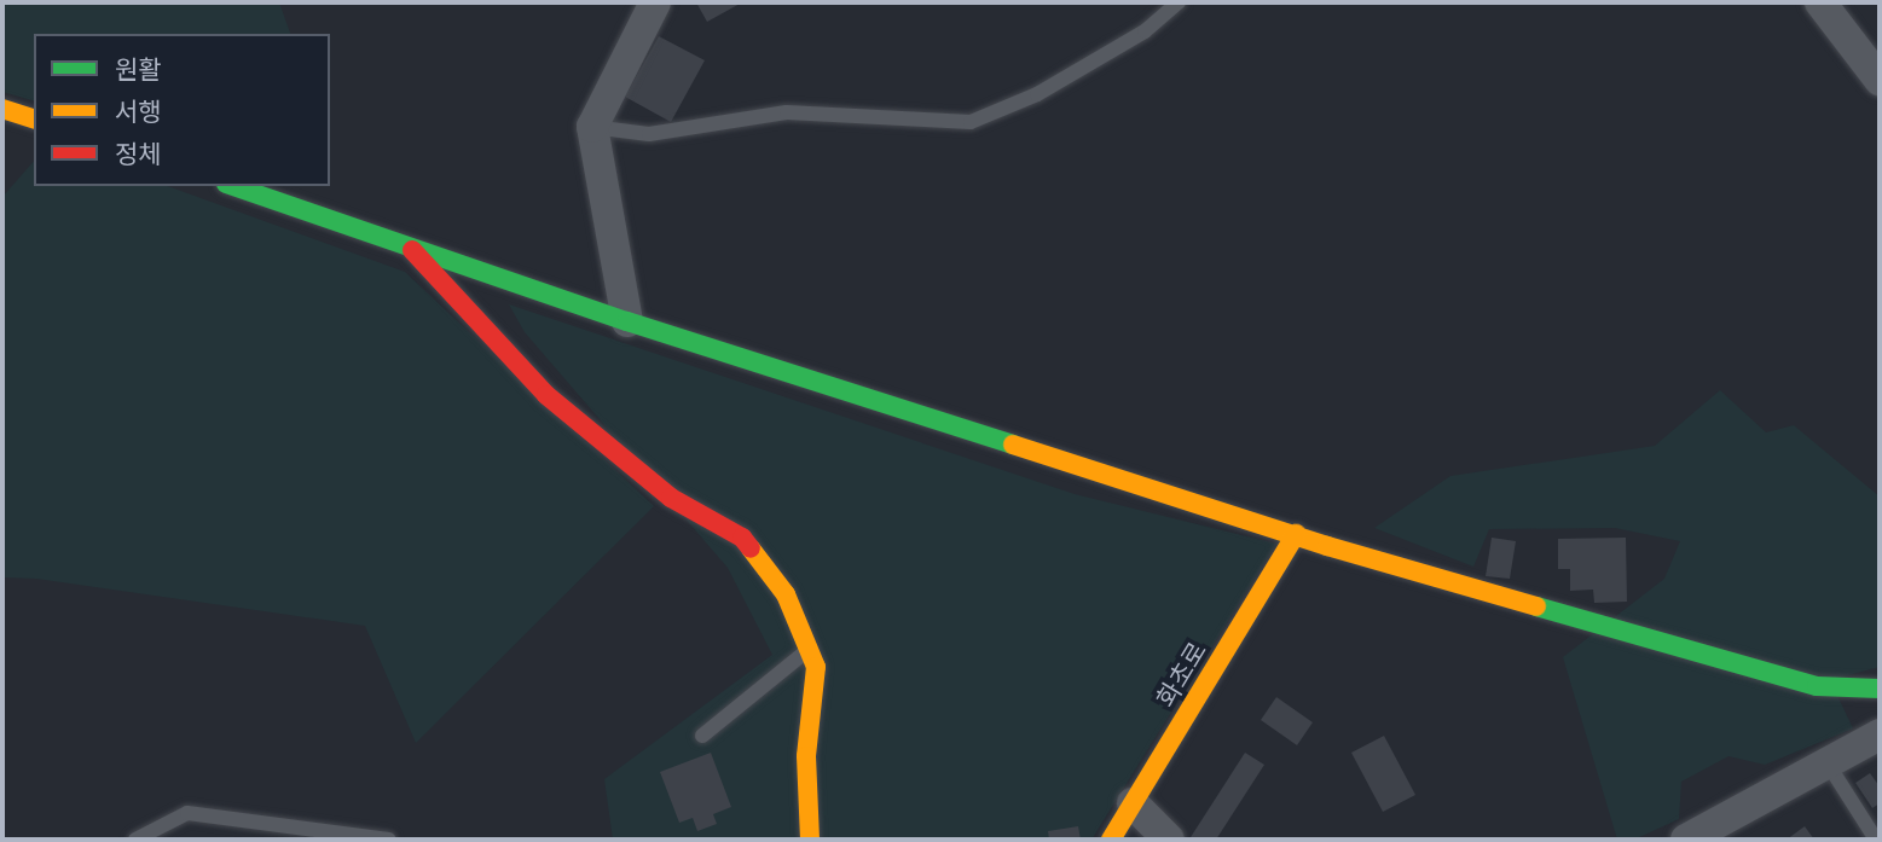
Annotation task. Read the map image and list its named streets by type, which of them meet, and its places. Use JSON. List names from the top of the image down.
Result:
{
  "streets": {
    "street": ["화초로"]
  },
  "legend": ["원활", "서행", "정체"]
}
